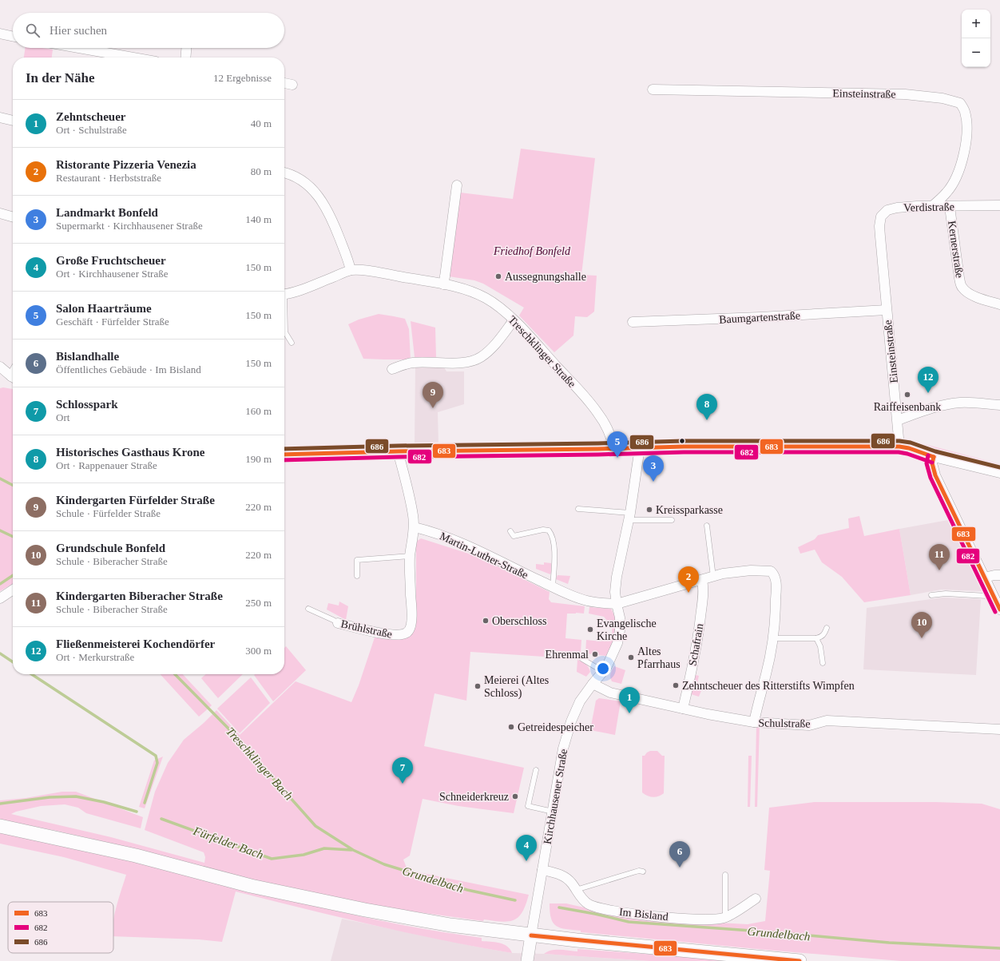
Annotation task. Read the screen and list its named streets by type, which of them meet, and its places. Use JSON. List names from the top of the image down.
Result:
{
  "streets": {
    "street": [
      "Einsteinstraße",
      "Verdistraße",
      "Kernerstraße",
      "Baumgartenstraße",
      "Treschklinger Straße",
      "Martin-Luther-Straße",
      "Brühlstraße",
      "Schafrain",
      "Schulstraße",
      "Kirchhausener Straße",
      "Im Bisland"
    ]
  },
  "crossings": [
    ["Einsteinstraße", "Verdistraße"],
    ["Einsteinstraße", "Baumgartenstraße"],
    ["Verdistraße", "Kernerstraße"],
    ["Martin-Luther-Straße", "Kirchhausener Straße"],
    ["Schafrain", "Schulstraße"],
    ["Schulstraße", "Kirchhausener Straße"],
    ["Kirchhausener Straße", "Im Bisland"]
  ],
  "water": ["Treschklinger Bach", "Fürfelder Bach", "Grundelbach"],
  "parks": ["Friedhof Bonfeld"],
  "places": [
    "Aussegnungshalle",
    "Raiffeisenbank",
    "Kreissparkasse",
    "Oberschloss",
    "Evangelische Kirche",
    "Ehrenmal",
    "Altes Pfarrhaus",
    "Zehntscheuer des Ritterstifts Wimpfen",
    "Meierei (Altes Schloss)",
    "Getreidespeicher",
    "Schneiderkreuz"
  ],
  "lines": ["transit line 686", "transit line 683", "transit line 682"],
  "legend": ["683", "682", "686"],
  "page": {
    "map_buttons": ["+", "−"],
    "search": "Hier suchen",
    "heading": ["In der Nähe", "12 Ergebnisse"],
    "list": [
      {
        "mark": "1",
        "name": "Zehntscheuer",
        "note": "Ort · Schulstraße",
        "value": "40 m"
      },
      {
        "mark": "2",
        "name": "Ristorante Pizzeria Venezia",
        "note": "Restaurant · Herbststraße",
        "value": "80 m"
      },
      {
        "mark": "3",
        "name": "Landmarkt Bonfeld",
        "note": "Supermarkt · Kirchhausener Straße",
        "value": "140 m"
      },
      {
        "mark": "4",
        "name": "Große Fruchtscheuer",
        "note": "Ort · Kirchhausener Straße",
        "value": "150 m"
      },
      {
        "mark": "5",
        "name": "Salon Haarträume",
        "note": "Geschäft · Fürfelder Straße",
        "value": "150 m"
      },
      {
        "mark": "6",
        "name": "Bislandhalle",
        "note": "Öffentliches Gebäude · Im Bisland",
        "value": "150 m"
      },
      {
        "mark": "7",
        "name": "Schlosspark",
        "note": "Ort",
        "value": "160 m"
      },
      {
        "mark": "8",
        "name": "Historisches Gasthaus Krone",
        "note": "Ort · Rappenauer Straße",
        "value": "190 m"
      },
      {
        "mark": "9",
        "name": "Kindergarten Fürfelder Straße",
        "note": "Schule · Fürfelder Straße",
        "value": "220 m"
      },
      {
        "mark": "10",
        "name": "Grundschule Bonfeld",
        "note": "Schule · Biberacher Straße",
        "value": "220 m"
      },
      {
        "mark": "11",
        "name": "Kindergarten Biberacher Straße",
        "note": "Schule · Biberacher Straße",
        "value": "250 m"
      },
      {
        "mark": "12",
        "name": "Fließenmeisterei Kochendörfer",
        "note": "Ort · Merkurstraße",
        "value": "300 m"
      }
    ],
    "pins": [
      "12",
      "9",
      "8",
      "5",
      "3",
      "11",
      "2",
      "10",
      "1",
      "7",
      "4",
      "6"
    ]
  }
}
